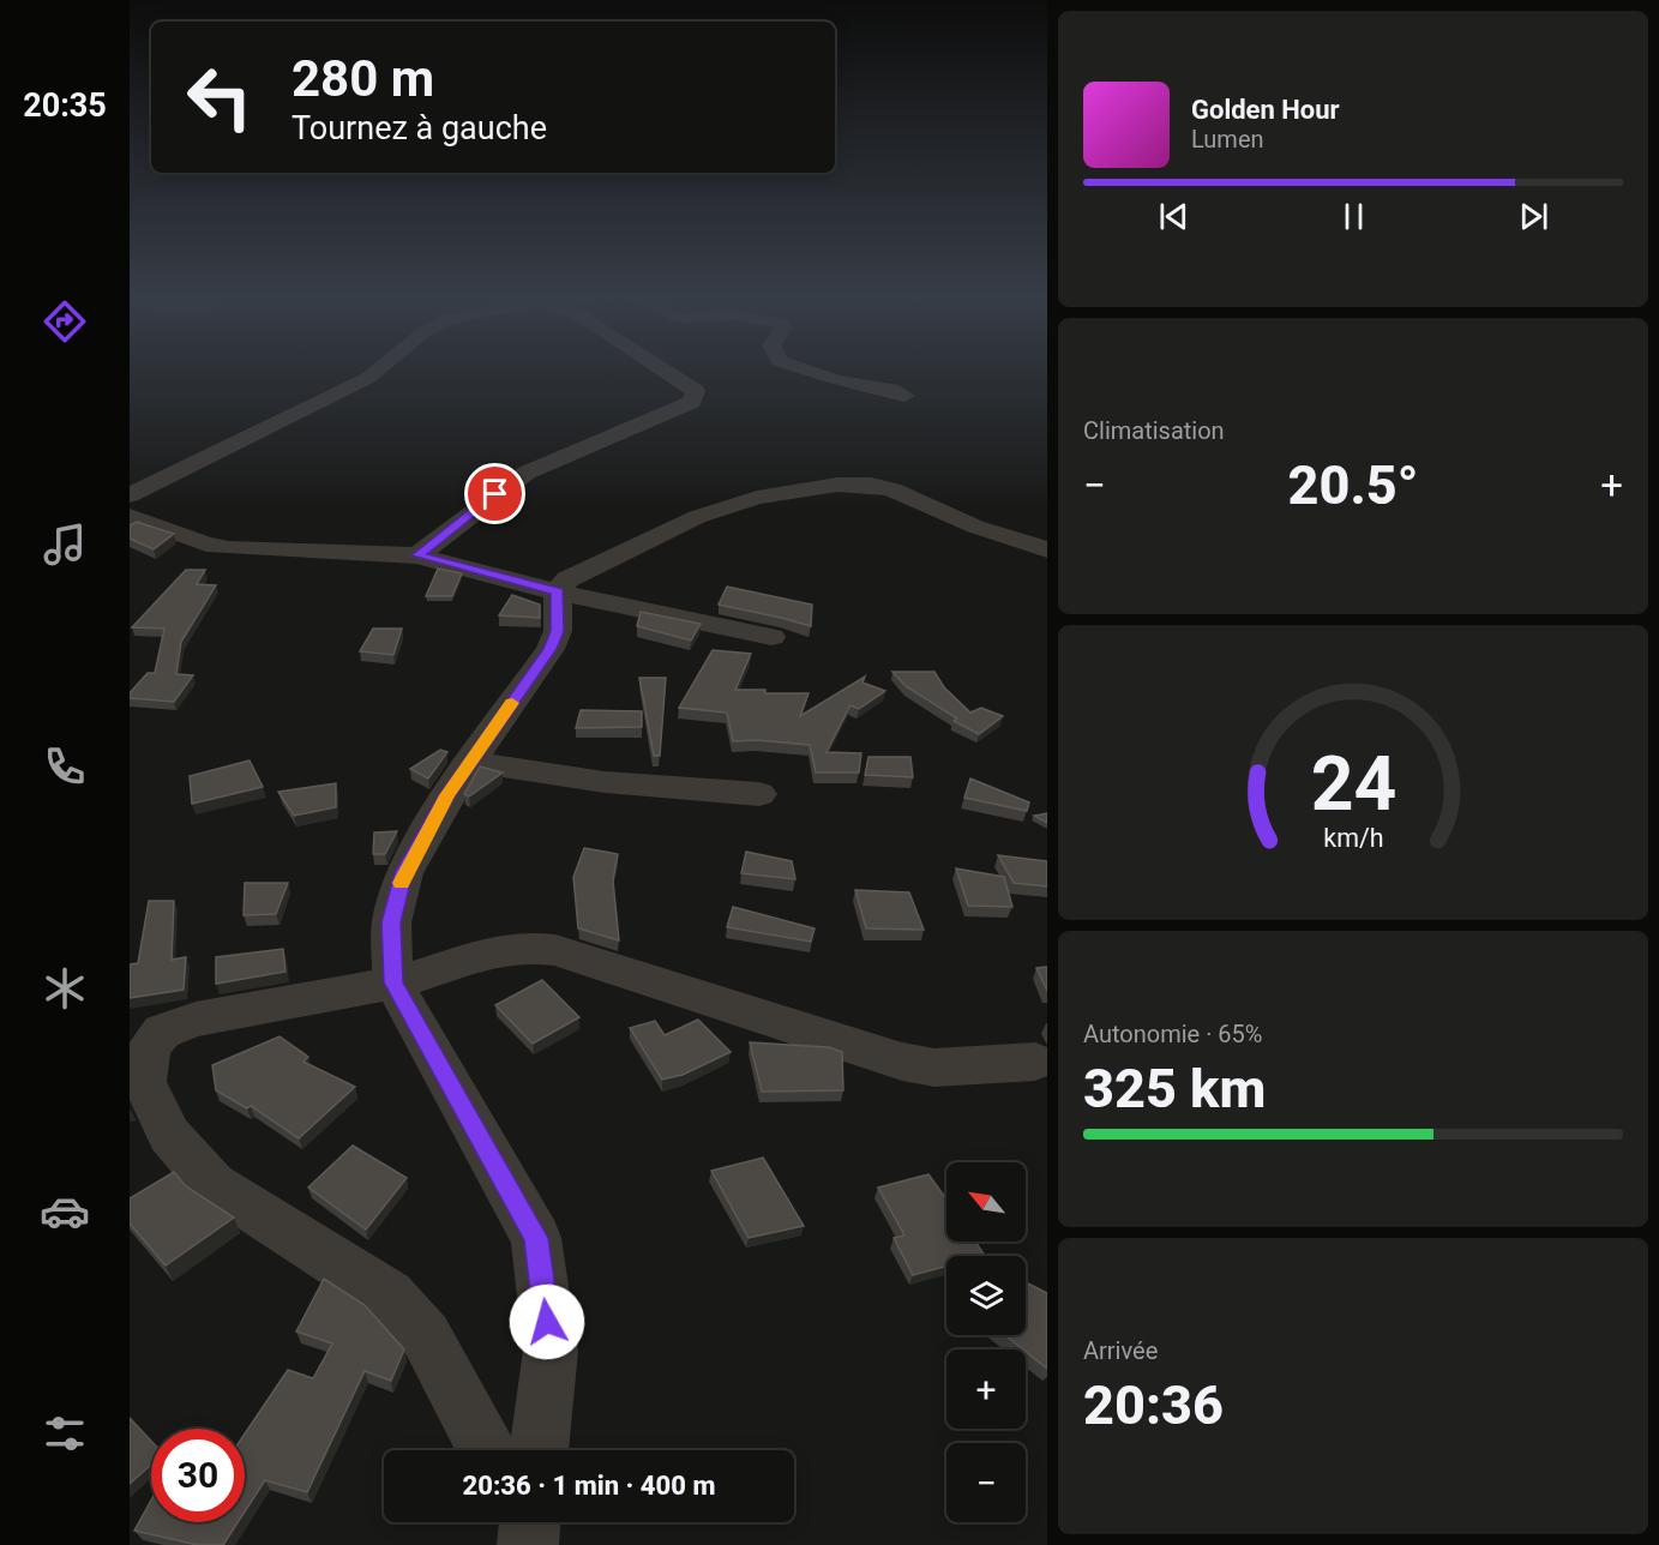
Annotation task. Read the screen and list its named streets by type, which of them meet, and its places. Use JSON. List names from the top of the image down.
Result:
{
  "north": "top left",
  "page": {
    "tabs": "20:35",
    "turn": ["280 m", "Tournez à gauche"],
    "song": ["Golden Hour", "Lumen"],
    "tile": [
      "Climatisation",
      ["Autonomie · 65%", "325 km"],
      ["Arrivée", "20:36"]
    ],
    "heat": ["−", "20.5°", "+"],
    "map_buttons": ["+", "−"],
    "limit": "30",
    "trip": "20:36 · 1 min · 400 m",
    "gauge": ["24", "km/h"]
  }
}
